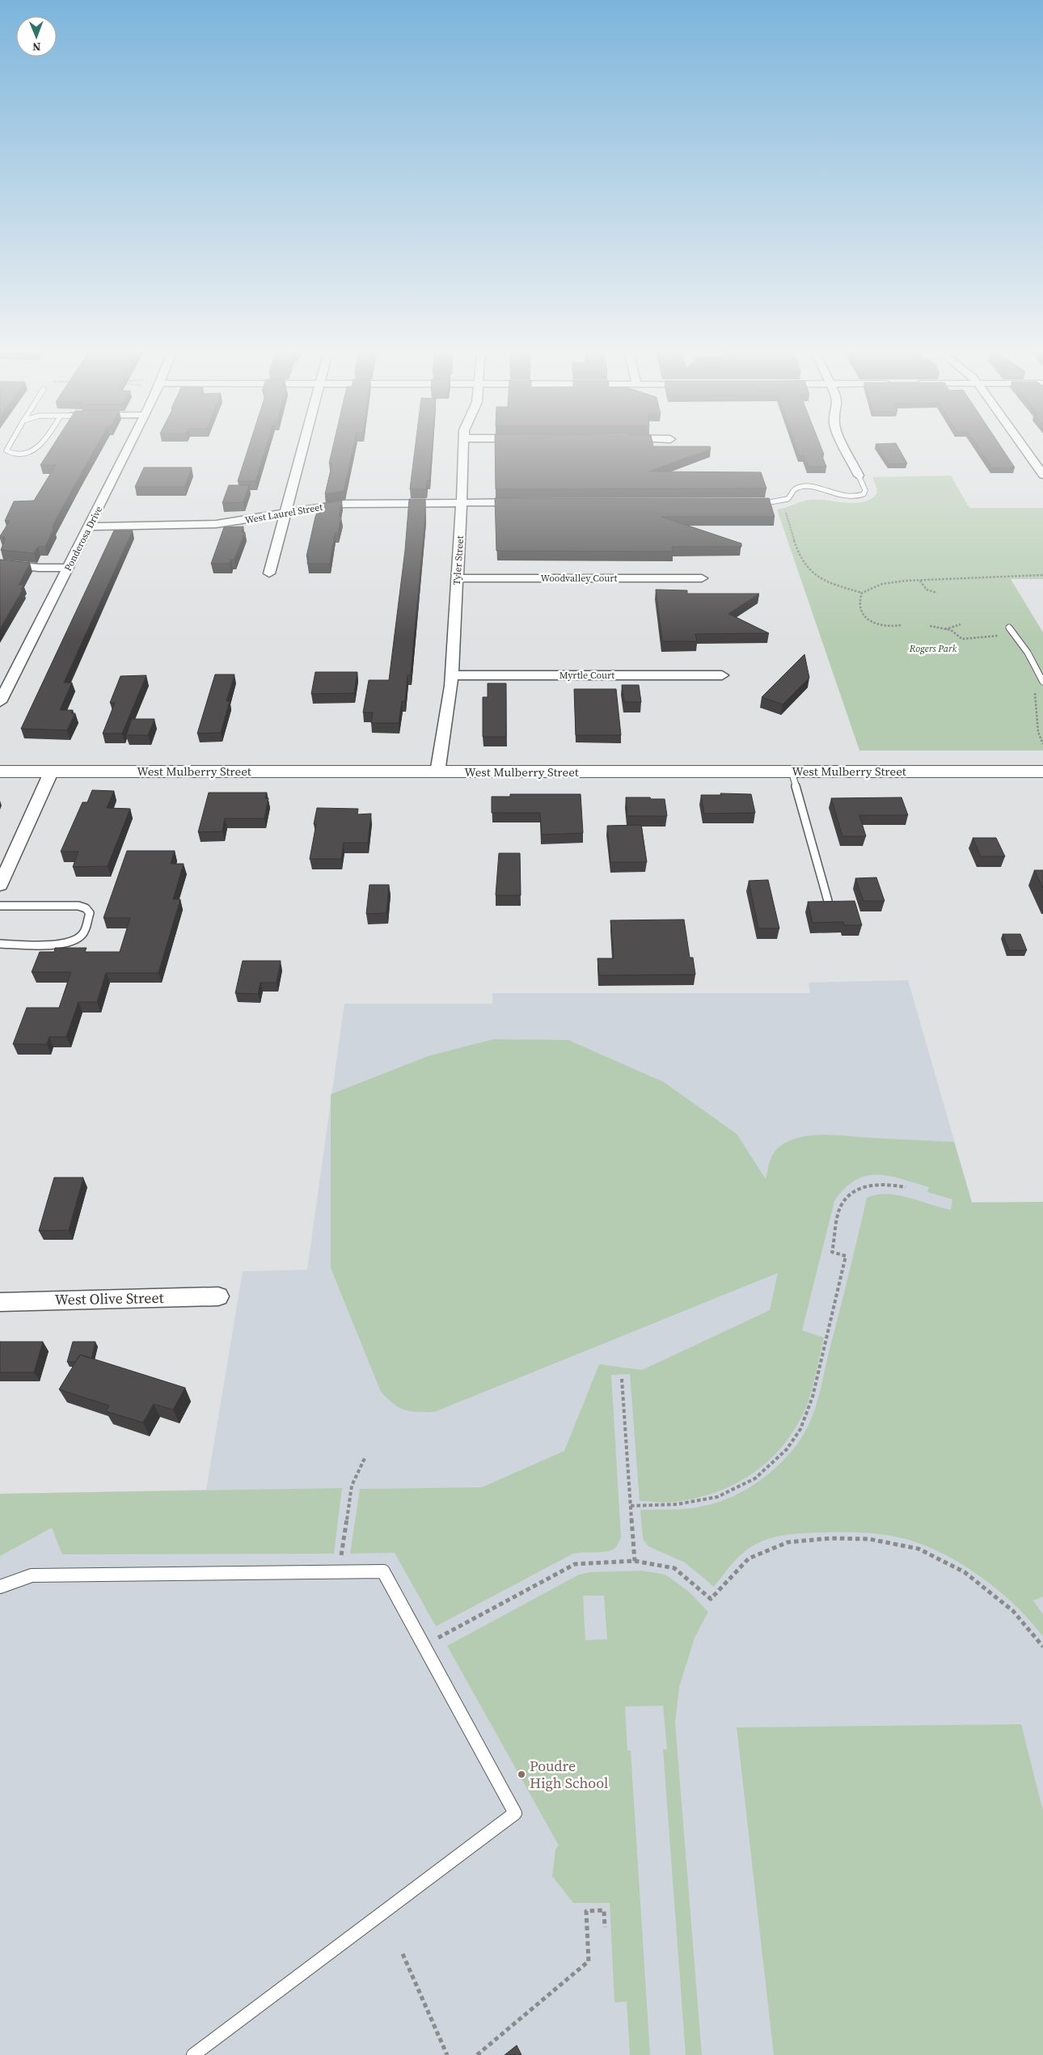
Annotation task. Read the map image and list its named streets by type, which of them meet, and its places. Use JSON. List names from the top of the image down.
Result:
{
  "streets": {
    "main road": ["West Mulberry Street"],
    "street": [
      "West Laurel Street",
      "Ponderosa Drive",
      "Tyler Street",
      "Woodvalley Court",
      "Myrtle Court",
      "West Olive Street"
    ]
  },
  "crossings": [
    ["West Laurel Street", "Ponderosa Drive"],
    ["West Laurel Street", "Tyler Street"],
    ["Tyler Street", "Woodvalley Court"],
    ["Tyler Street", "Myrtle Court"],
    ["Tyler Street", "West Mulberry Street"]
  ],
  "parks": ["Rogers Park"],
  "places": ["Poudre High School"],
  "north": "bottom"
}
